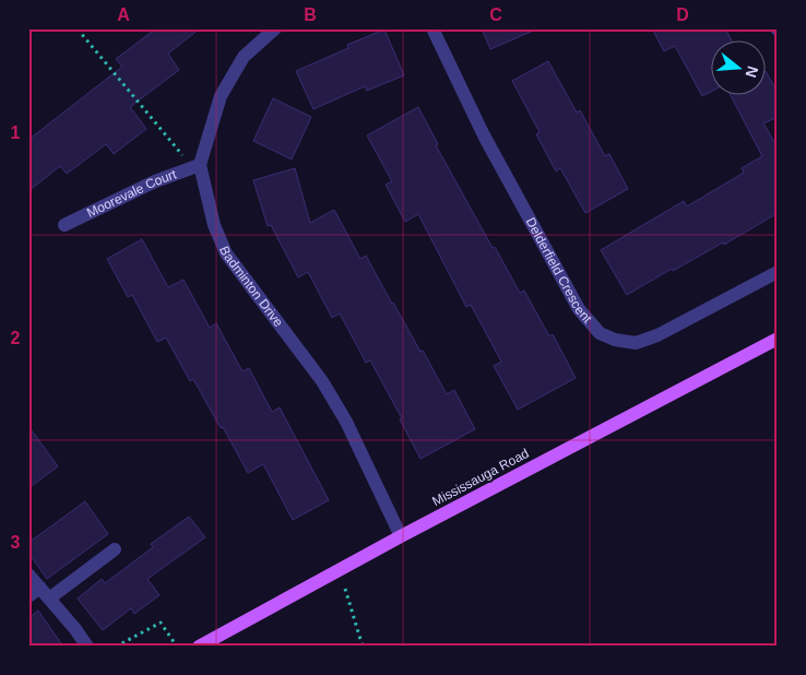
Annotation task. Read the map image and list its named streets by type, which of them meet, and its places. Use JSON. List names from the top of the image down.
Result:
{
  "streets": {
    "main road": ["Mississauga Road"],
    "street": ["Moorevale Court", "Delderfield Crescent", "Badminton Drive"]
  },
  "crossings": [
    ["Moorevale Court", "Badminton Drive"],
    ["Badminton Drive", "Mississauga Road"]
  ],
  "north": "right",
  "grid": {
    "columns": [
      "A",
      "B",
      "C",
      "D"
    ],
    "rows": ["1", "2", "3"]
  }
}
